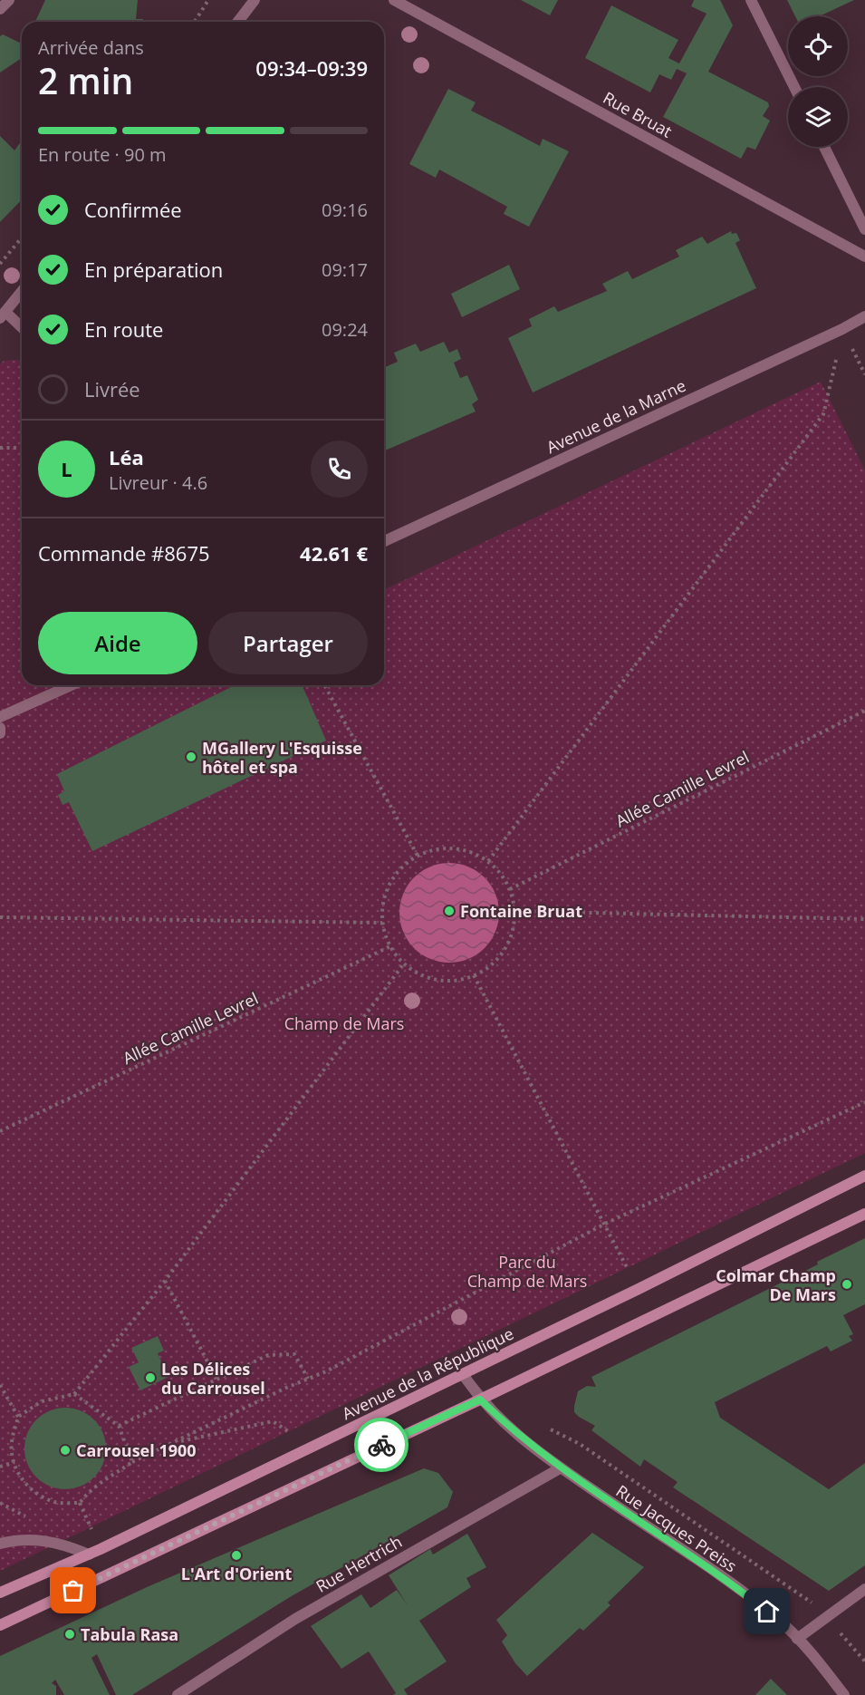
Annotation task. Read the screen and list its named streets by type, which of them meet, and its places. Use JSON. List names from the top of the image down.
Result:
{
  "streets": {
    "main road": ["Avenue de la République"],
    "street": [
      "Rue Bruat",
      "Avenue de la Marne",
      "Rue Jacques Preiss",
      "Rue Hertrich"
    ],
    "path": ["Allée Camille Levrel"]
  },
  "crossings": [
    ["Avenue de la République", "Rue Jacques Preiss"],
    ["Rue Jacques Preiss", "Rue Hertrich"]
  ],
  "parks": ["Champ de Mars", "Parc du Champ de Mars"],
  "places": [
    "MGallery L'Esquisse hôtel et spa",
    "Fontaine Bruat",
    "Colmar Champ De Mars",
    "Les Délices du Carrousel",
    "Carrousel 1900",
    "L'Art d'Orient",
    "Tabula Rasa"
  ],
  "page": {
    "heading": ["2 min", "Arrivée dans", "09:34–09:39"],
    "panel": [
      "Léa",
      "Livreur · 4.6",
      "Commande #8675",
      "42.61 €"
    ],
    "bar": "En route · 90 m",
    "list": [
      ["Confirmée", "09:16"],
      ["En préparation", "09:17"],
      ["En route", "09:24"],
      "Livrée"
    ],
    "round": "L",
    "buttons": ["Aide", "Partager"]
  }
}
